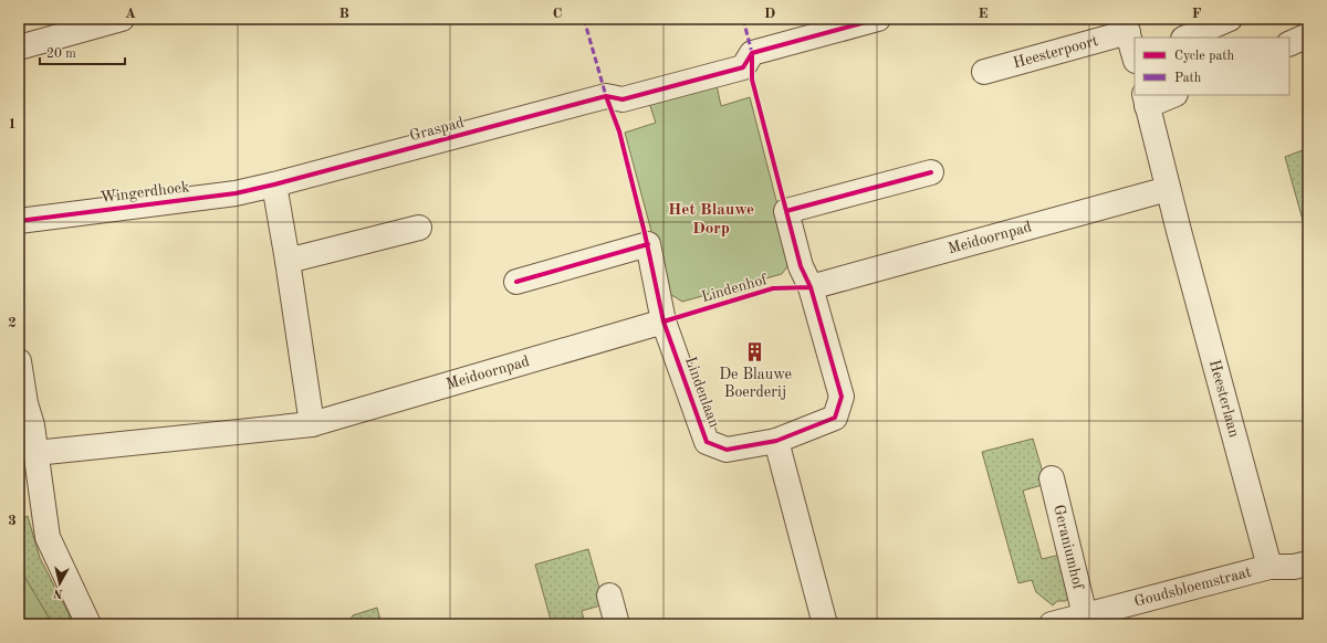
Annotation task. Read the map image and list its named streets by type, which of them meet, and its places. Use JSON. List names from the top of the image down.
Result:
{
  "streets": {
    "street": [
      "Heesterpoort",
      "Graspad",
      "Wingerdhoek",
      "Meidoornpad",
      "Lindenlaan",
      "Heesterlaan",
      "Geraniumhof",
      "Goudsbloemstraat"
    ],
    "cycle path": ["Lindenhof"]
  },
  "crossings": [
    ["Graspad", "Wingerdhoek"],
    ["Meidoornpad", "Lindenlaan"],
    ["Meidoornpad", "Heesterlaan"],
    ["Heesterlaan", "Goudsbloemstraat"],
    ["Geraniumhof", "Goudsbloemstraat"]
  ],
  "districts": ["Het Blauwe Dorp"],
  "places": {
    "building": ["De Blauwe Boerderij"]
  },
  "legend": ["Cycle path", "Path"],
  "scale_bar": "20 m",
  "north": "bottom",
  "grid": {
    "columns": [
      "A",
      "B",
      "C",
      "D",
      "E",
      "F"
    ],
    "rows": ["1", "2", "3"]
  }
}
